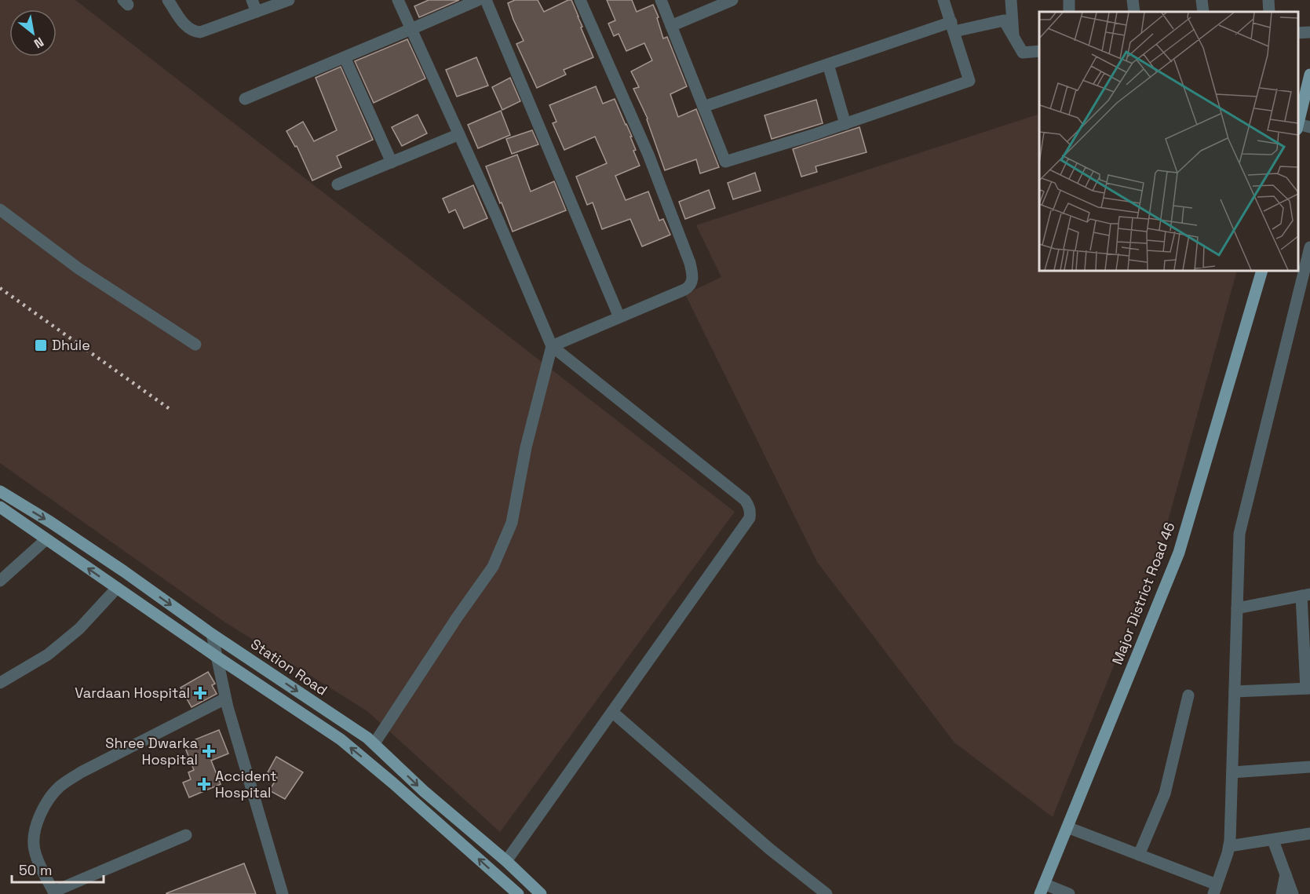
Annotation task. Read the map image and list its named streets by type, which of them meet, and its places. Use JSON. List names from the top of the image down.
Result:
{
  "streets": {
    "main road": ["Major District Road 46", "Station Road"]
  },
  "places": {
    "transit": ["Dhule"],
    "health": ["Vardaan Hospital", "Shree Dwarka Hospital", "Accident Hospital"]
  },
  "scale_bar": "50 m",
  "north": "bottom right"
}
